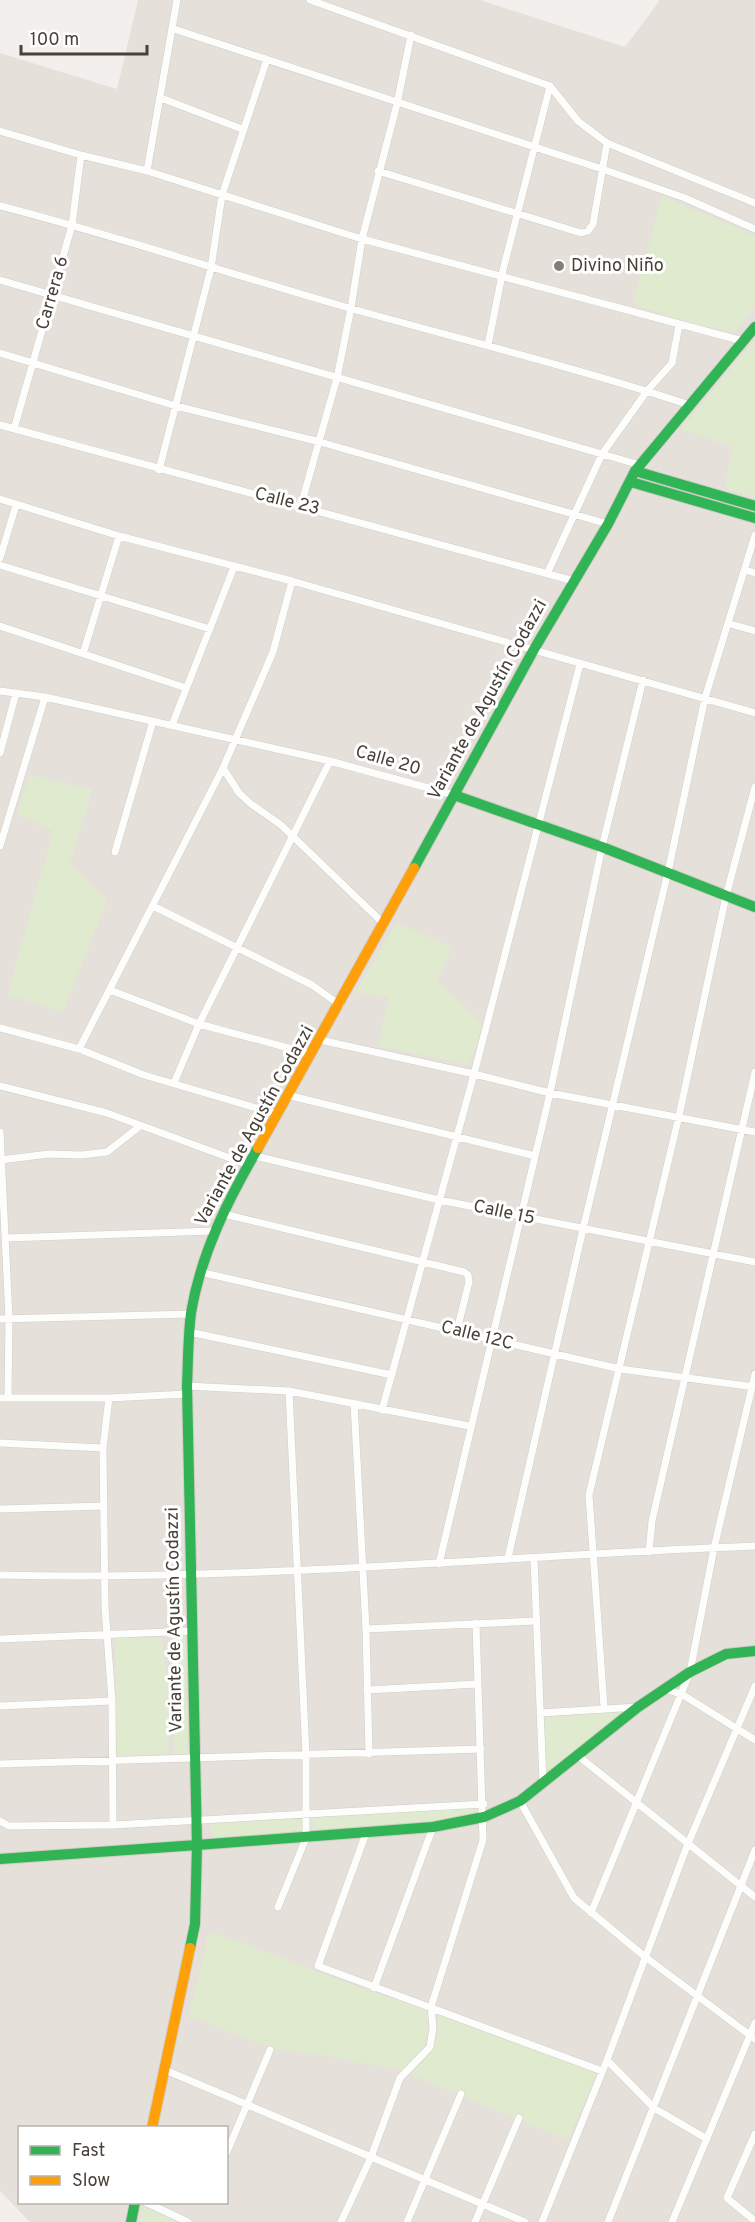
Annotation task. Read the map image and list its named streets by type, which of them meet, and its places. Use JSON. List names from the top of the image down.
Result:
{
  "streets": {
    "main road": ["Variante de Agustín Codazzi", "Calle 20"],
    "street": [
      "Carrera 6",
      "Calle 23",
      "Calle 15",
      "Calle 12C"
    ]
  },
  "crossings": [
    ["Carrera 6", "Calle 23"],
    ["Calle 23", "Variante de Agustín Codazzi"],
    ["Variante de Agustín Codazzi", "Calle 20"],
    ["Variante de Agustín Codazzi", "Calle 15"],
    ["Variante de Agustín Codazzi", "Calle 12C"]
  ],
  "places": ["Divino Niño"],
  "legend": ["Fast", "Slow"],
  "scale_bar": "100 m"
}
